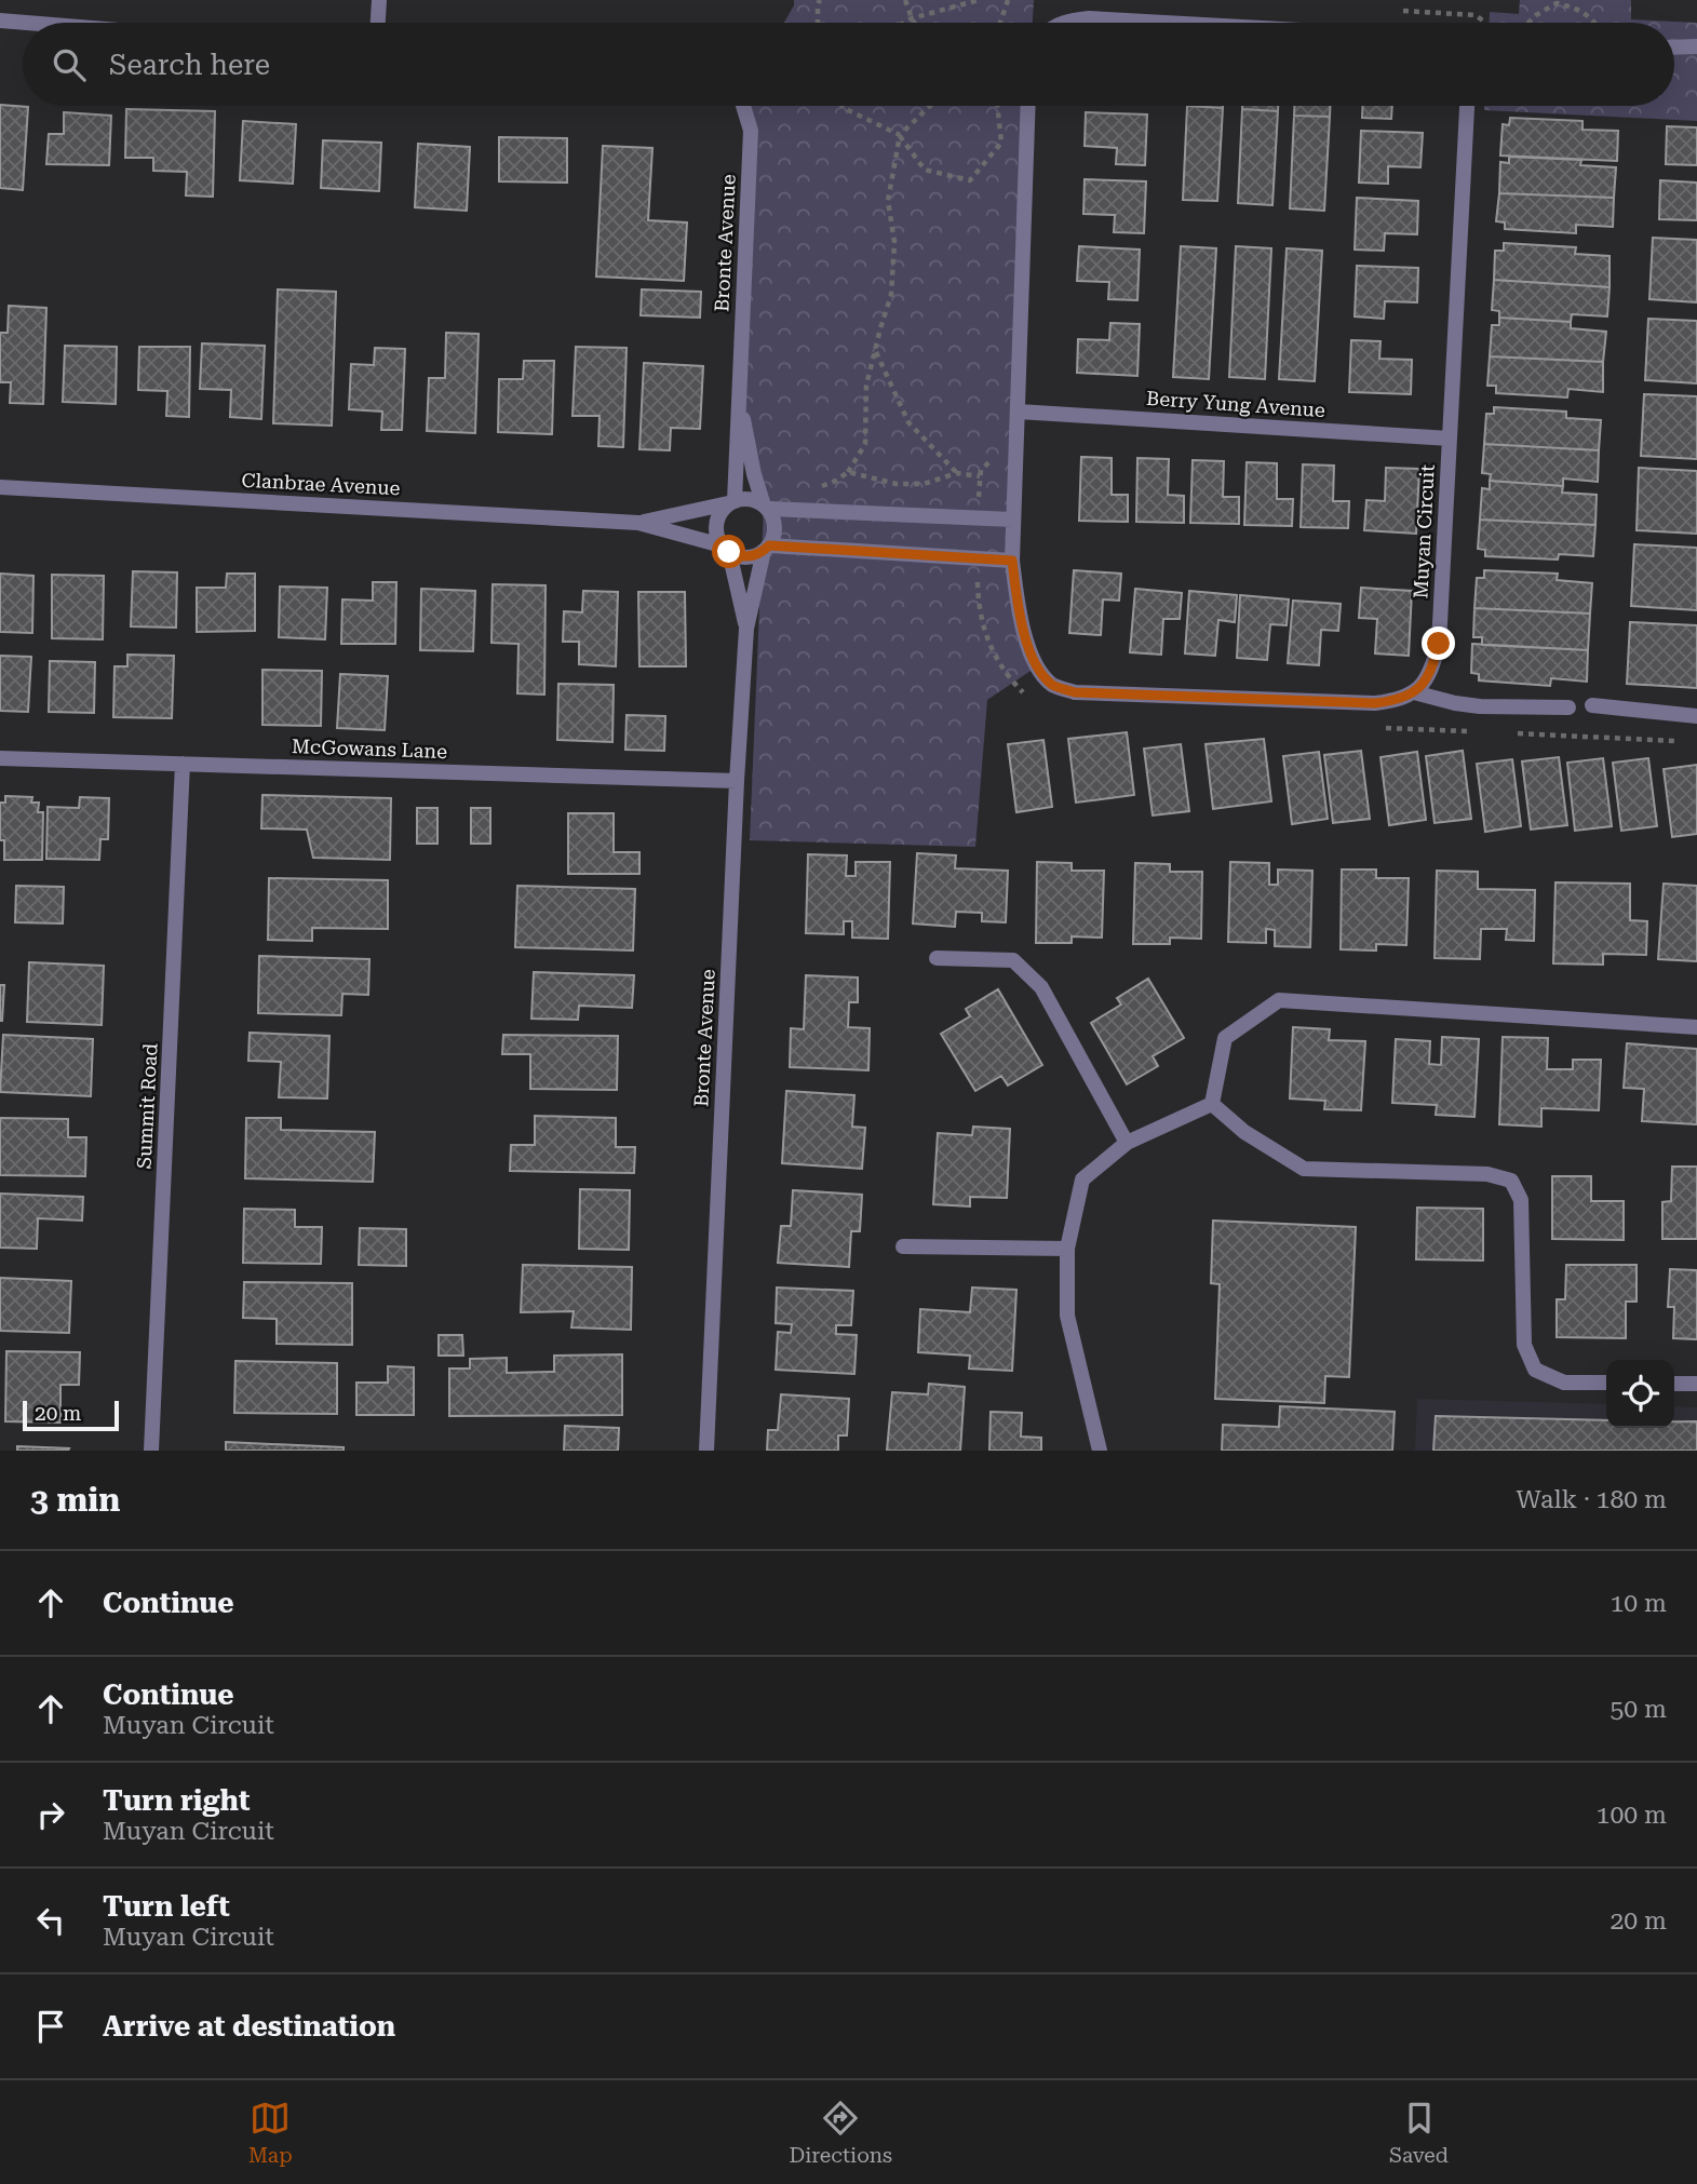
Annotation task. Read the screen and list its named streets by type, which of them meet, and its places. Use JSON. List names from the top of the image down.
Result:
{
  "streets": {
    "street": [
      "Bronte Avenue",
      "Berry Yung Avenue",
      "Clanbrae Avenue",
      "Muyan Circuit",
      "McGowans Lane",
      "Summit Road"
    ]
  },
  "crossings": [
    ["Bronte Avenue", "Clanbrae Avenue"],
    ["Bronte Avenue", "McGowans Lane"],
    ["Berry Yung Avenue", "Muyan Circuit"],
    ["McGowans Lane", "Summit Road"]
  ],
  "scale_bar": "20 m",
  "page": {
    "search": "Search here",
    "scale": "20 m",
    "heading": ["3 min", "Walk · 180 m"],
    "list": [
      ["Continue", "10 m"],
      ["Continue", "Muyan Circuit", "50 m"],
      ["Turn right", "Muyan Circuit", "100 m"],
      ["Turn left", "Muyan Circuit", "20 m"],
      "Arrive at destination"
    ],
    "nav": ["Map", "Directions", "Saved"]
  }
}
